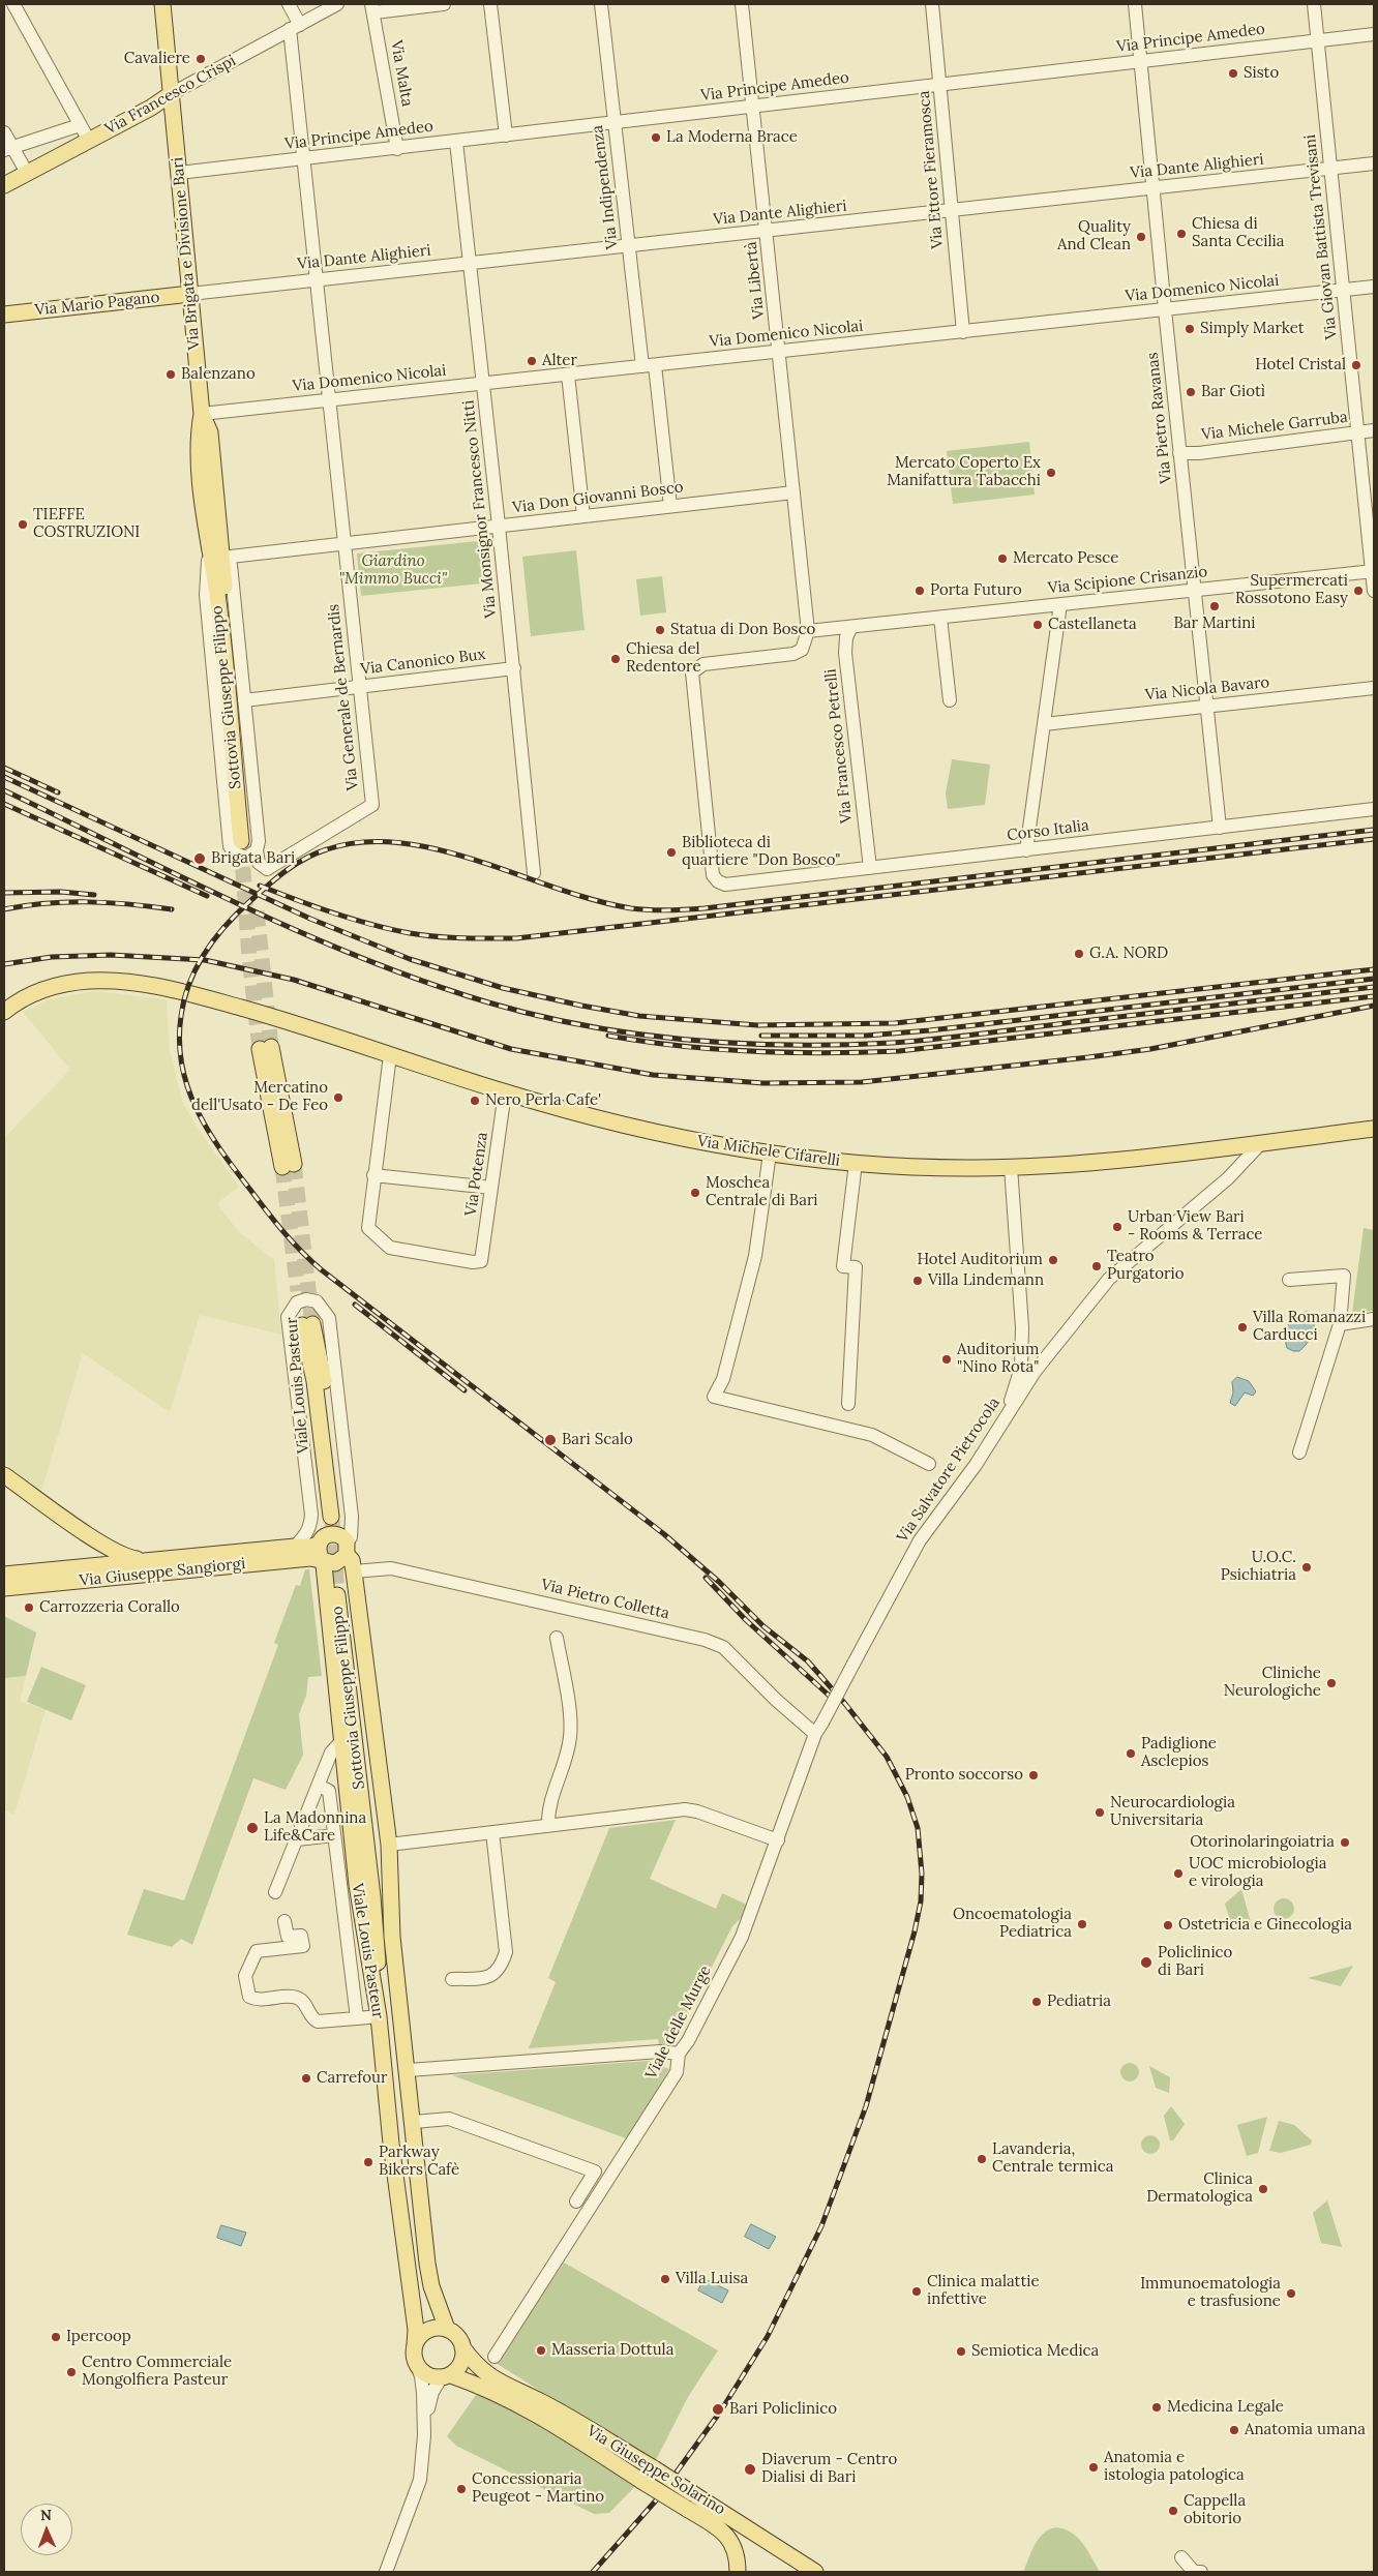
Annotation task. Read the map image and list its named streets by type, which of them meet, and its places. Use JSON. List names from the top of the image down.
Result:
{
  "streets": {
    "main road": [
      "Via Francesco Crispi",
      "Via Brigata e Divisione Bari",
      "Via Mario Pagano",
      "Sottovia Giuseppe Filippo",
      "Via Michele Cifarelli",
      "Viale Louis Pasteur",
      "Via Giuseppe Sangiorgi",
      "Via Giuseppe Solarino"
    ],
    "street": [
      "Via Principe Amedeo",
      "Via Malta",
      "Via Dante Alighieri",
      "Via Ettore Fieramosca",
      "Via Indipendenza",
      "Via Giovan Battista Trevisani",
      "Via Libertà",
      "Via Domenico Nicolai",
      "Via Pietro Ravanas",
      "Via Michele Garruba",
      "Via Don Giovanni Bosco",
      "Via Monsignor Francesco Nitti",
      "Via Scipione Crisanzio",
      "Via Canonico Bux",
      "Via Nicola Bavaro",
      "Via Generale de Bernardis",
      "Via Francesco Petrelli",
      "Corso Italia",
      "Via Potenza",
      "Via Salvatore Pietrocola",
      "Via Pietro Colletta",
      "Viale delle Murge"
    ]
  },
  "crossings": [
    ["Via Principe Amedeo", "Via Malta"],
    ["Via Principe Amedeo", "Via Ettore Fieramosca"],
    ["Via Principe Amedeo", "Via Indipendenza"],
    ["Via Principe Amedeo", "Via Giovan Battista Trevisani"],
    ["Via Principe Amedeo", "Via Brigata e Divisione Bari"],
    ["Via Principe Amedeo", "Via Libertà"],
    ["Via Principe Amedeo", "Via Pietro Ravanas"],
    ["Via Principe Amedeo", "Via Monsignor Francesco Nitti"],
    ["Via Principe Amedeo", "Via Generale de Bernardis"],
    ["Via Francesco Crispi", "Via Brigata e Divisione Bari"],
    ["Via Francesco Crispi", "Via Generale de Bernardis"],
    ["Via Dante Alighieri", "Via Ettore Fieramosca"],
    ["Via Dante Alighieri", "Via Indipendenza"],
    ["Via Dante Alighieri", "Via Giovan Battista Trevisani"],
    ["Via Dante Alighieri", "Via Brigata e Divisione Bari"],
    ["Via Dante Alighieri", "Via Libertà"],
    ["Via Dante Alighieri", "Via Mario Pagano"],
    ["Via Dante Alighieri", "Via Pietro Ravanas"],
    ["Via Dante Alighieri", "Via Monsignor Francesco Nitti"],
    ["Via Dante Alighieri", "Via Generale de Bernardis"],
    ["Via Ettore Fieramosca", "Via Domenico Nicolai"],
    ["Via Indipendenza", "Via Domenico Nicolai"],
    ["Via Indipendenza", "Via Don Giovanni Bosco"],
    ["Via Giovan Battista Trevisani", "Via Domenico Nicolai"],
    ["Via Giovan Battista Trevisani", "Via Michele Garruba"],
    ["Via Giovan Battista Trevisani", "Via Scipione Crisanzio"],
    ["Via Brigata e Divisione Bari", "Via Domenico Nicolai"],
    ["Via Brigata e Divisione Bari", "Via Mario Pagano"],
    ["Via Brigata e Divisione Bari", "Via Don Giovanni Bosco"],
    ["Via Brigata e Divisione Bari", "Sottovia Giuseppe Filippo"],
    ["Via Libertà", "Via Domenico Nicolai"],
    ["Via Libertà", "Via Don Giovanni Bosco"],
    ["Via Libertà", "Via Scipione Crisanzio"],
    ["Via Libertà", "Via Francesco Petrelli"],
    ["Via Libertà", "Corso Italia"],
    ["Via Domenico Nicolai", "Via Pietro Ravanas"],
    ["Via Domenico Nicolai", "Via Monsignor Francesco Nitti"],
    ["Via Domenico Nicolai", "Via Generale de Bernardis"],
    ["Via Pietro Ravanas", "Via Michele Garruba"],
    ["Via Pietro Ravanas", "Via Scipione Crisanzio"],
    ["Via Pietro Ravanas", "Via Nicola Bavaro"],
    ["Via Pietro Ravanas", "Corso Italia"],
    ["Via Don Giovanni Bosco", "Via Monsignor Francesco Nitti"],
    ["Via Don Giovanni Bosco", "Sottovia Giuseppe Filippo"],
    ["Via Don Giovanni Bosco", "Via Generale de Bernardis"],
    ["Via Monsignor Francesco Nitti", "Via Canonico Bux"],
    ["Via Scipione Crisanzio", "Via Francesco Petrelli"],
    ["Via Scipione Crisanzio", "Corso Italia"],
    ["Via Canonico Bux", "Via Generale de Bernardis"],
    ["Sottovia Giuseppe Filippo", "Via Generale de Bernardis"],
    ["Sottovia Giuseppe Filippo", "Viale Louis Pasteur"],
    ["Via Francesco Petrelli", "Corso Italia"],
    ["Via Michele Cifarelli", "Via Potenza"],
    ["Via Michele Cifarelli", "Via Salvatore Pietrocola"],
    ["Viale Louis Pasteur", "Via Giuseppe Sangiorgi"],
    ["Viale Louis Pasteur", "Via Pietro Colletta"],
    ["Via Salvatore Pietrocola", "Via Pietro Colletta"],
    ["Via Salvatore Pietrocola", "Viale delle Murge"],
    ["Via Pietro Colletta", "Viale delle Murge"]
  ],
  "parks": ["Giardino \"Mimmo Bucci\""],
  "places": [
    "Cavaliere",
    "Sisto",
    "La Moderna Brace",
    "Chiesa di Santa Cecilia",
    "Quality And Clean",
    "Simply Market",
    "Alter",
    "Hotel Cristal",
    "Balenzano",
    "Bar Giotì",
    "Mercato Coperto Ex Manifattura Tabacchi",
    "TIEFFE COSTRUZIONI",
    "Mercato Pesce",
    "Porta Futuro",
    "Supermercati Rossotono Easy",
    "Bar Martini",
    "Castellaneta",
    "Statua di Don Bosco",
    "Chiesa del Redentore",
    "Biblioteca di quartiere \"Don Bosco\"",
    "Brigata Bari",
    "G.A. NORD",
    "Mercatino dell'Usato - De Feo",
    "Nero Perla Cafe'",
    "Moschea Centrale di Bari",
    "Urban View Bari - Rooms & Terrace",
    "Hotel Auditorium",
    "Teatro Purgatorio",
    "Villa Lindemann",
    "Villa Romanazzi Carducci",
    "Auditorium \"Nino Rota\"",
    "Bari Scalo",
    "U.O.C. Psichiatria",
    "Carrozzeria Corallo",
    "Cliniche Neurologiche",
    "Padiglione Asclepios",
    "Pronto soccorso",
    "Neurocardiologia Universitaria",
    "La Madonnina Life&Care",
    "Otorinolaringoiatria",
    "UOC microbiologia e virologia",
    "Oncoematologia Pediatrica",
    "Ostetricia e Ginecologia",
    "Policlinico di Bari",
    "Pediatria",
    "Carrefour",
    "Lavanderia, Centrale termica",
    "Parkway Bikers Cafè",
    "Clinica Dermatologica",
    "Villa Luisa",
    "Clinica malattie infettive",
    "Immunoematologia e trasfusione",
    "Ipercoop",
    "Masseria Dottula",
    "Semiotica Medica",
    "Centro Commerciale Mongolfiera Pasteur",
    "Medicina Legale",
    "Bari Policlinico",
    "Anatomia umana",
    "Anatomia e istologia patologica",
    "Diaverum - Centro Dialisi di Bari",
    "Concessionaria Peugeot - Martino",
    "Cappella obitorio"
  ],
  "north": "top"
}
